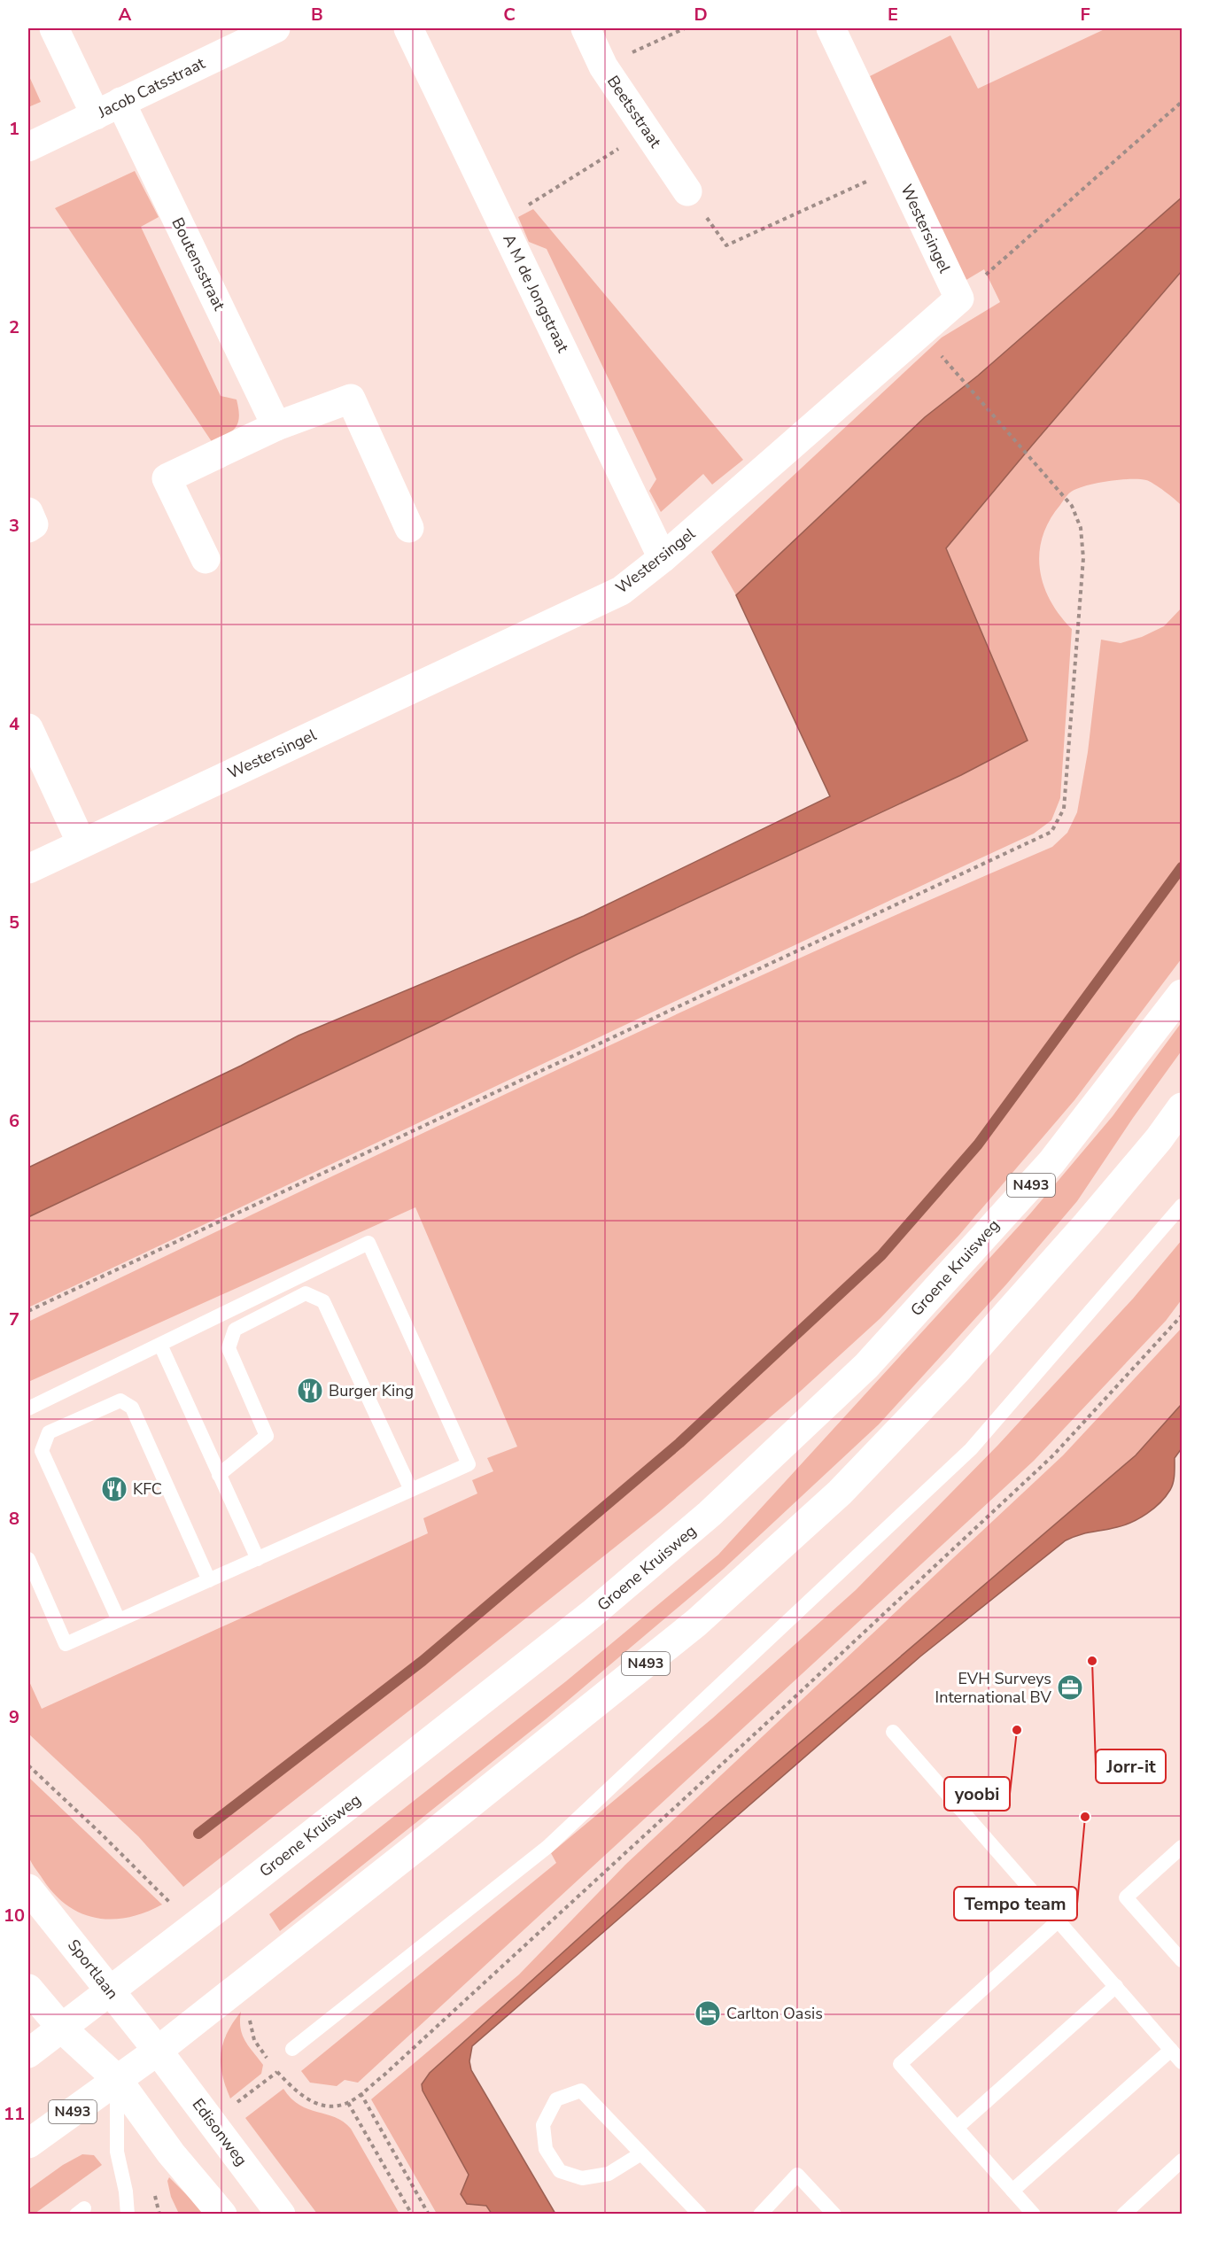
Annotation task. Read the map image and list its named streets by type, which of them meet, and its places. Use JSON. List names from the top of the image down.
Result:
{
  "streets": {
    "street": [
      "Jacob Catsstraat",
      "Beetsstraat",
      "Westersingel",
      "Boutensstraat",
      "A M de Jongstraat",
      "N493",
      "Groene Kruisweg",
      "Sportlaan",
      "Edisonweg"
    ]
  },
  "crossings": [
    ["Jacob Catsstraat", "Boutensstraat"],
    ["Westersingel", "A M de Jongstraat"],
    ["N493", "Sportlaan"],
    ["N493", "Edisonweg"],
    ["Groene Kruisweg", "Sportlaan"],
    ["Sportlaan", "Edisonweg"]
  ],
  "places": {
    "restaurant": ["Burger King", "KFC"],
    "other": ["Jorr-it", "yoobi", "Tempo team"],
    "office": ["EVH Surveys International BV"],
    "hotel": ["Carlton Oasis"]
  },
  "grid": {
    "columns": [
      "A",
      "B",
      "C",
      "D",
      "E",
      "F"
    ],
    "rows": [
      "1",
      "2",
      "3",
      "4",
      "5",
      "6",
      "7",
      "8",
      "9",
      "10",
      "11"
    ]
  }
}
